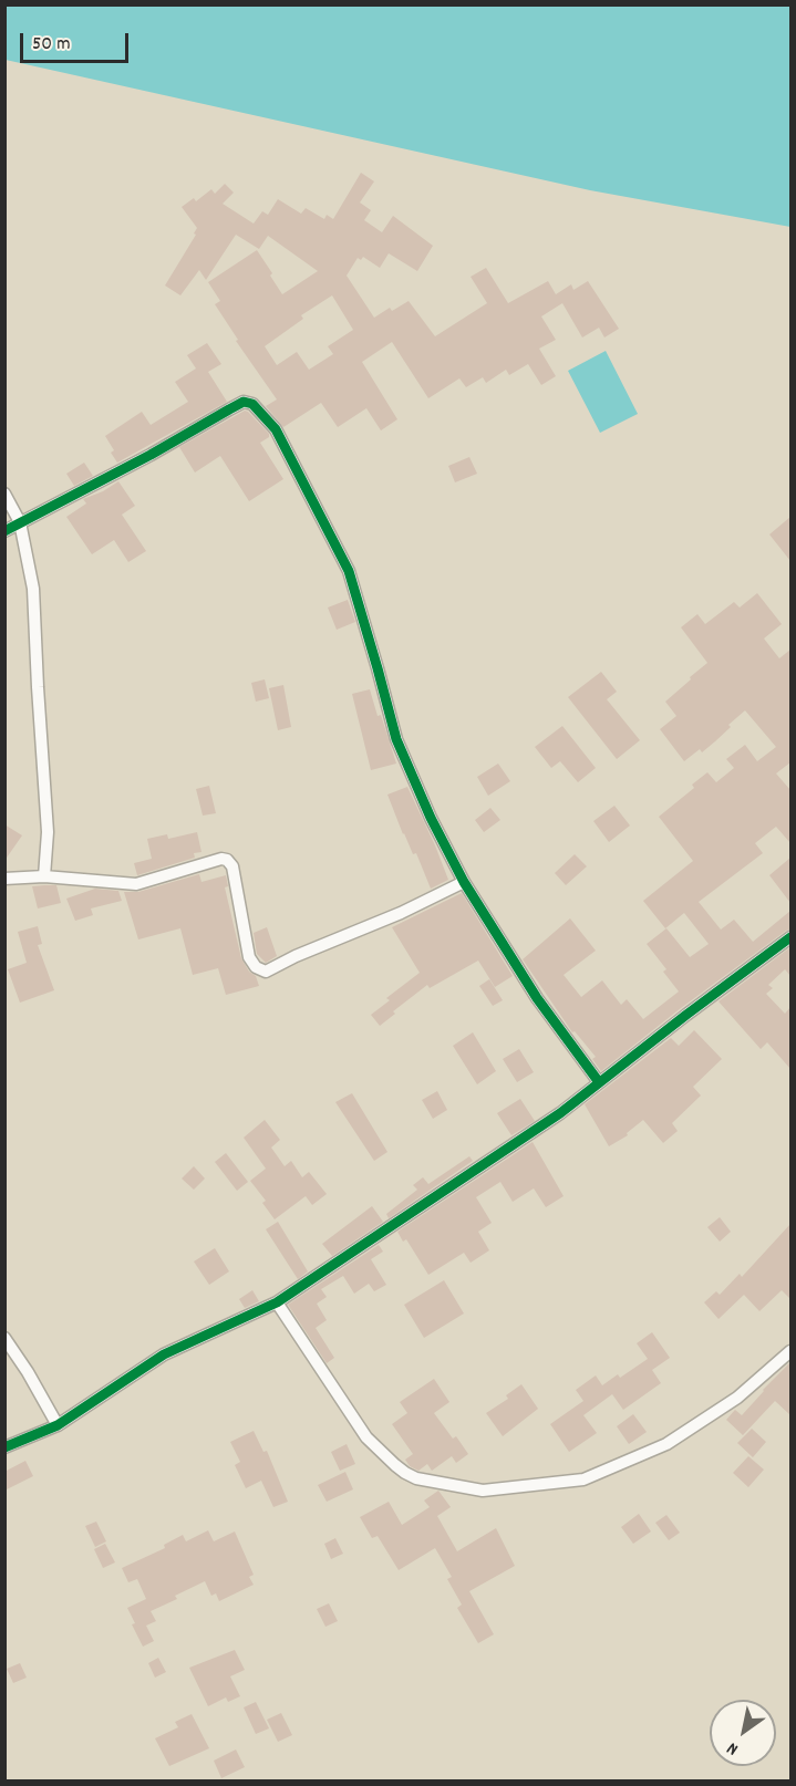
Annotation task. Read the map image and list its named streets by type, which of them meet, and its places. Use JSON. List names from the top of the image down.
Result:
{
  "scale_bar": "50 m",
  "north": "bottom left"
}
